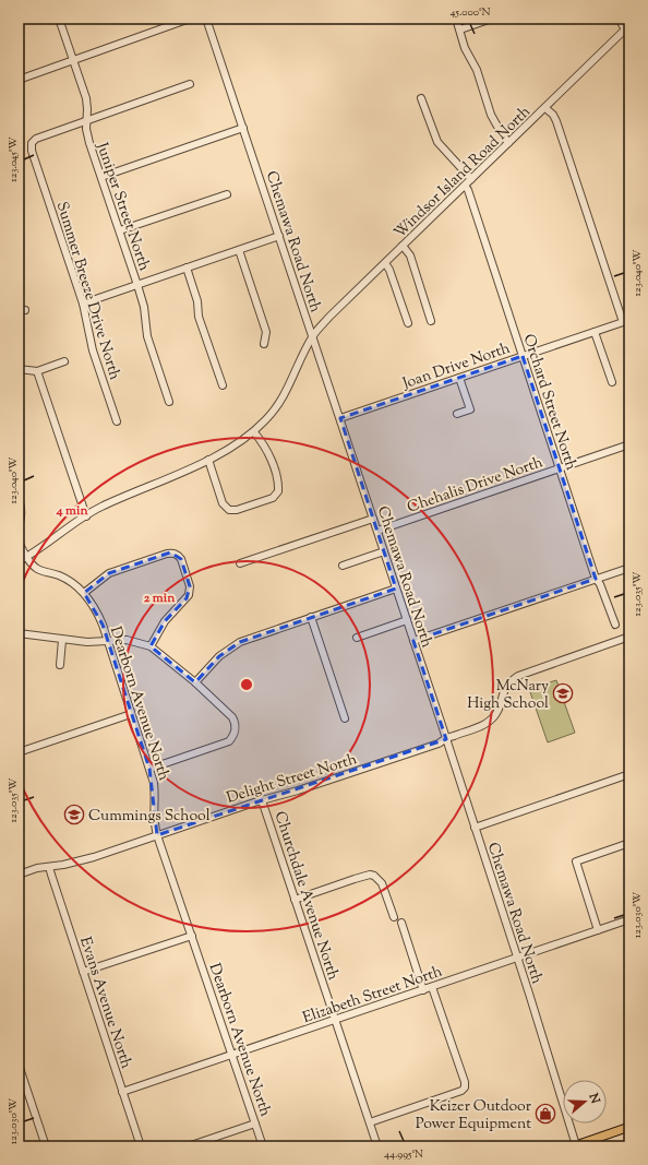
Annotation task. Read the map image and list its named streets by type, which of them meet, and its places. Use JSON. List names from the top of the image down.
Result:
{
  "streets": {
    "street": [
      "Windsor Island Road North",
      "Juniper Street North",
      "Chemawa Road North",
      "Summer Breeze Drive North",
      "Joan Drive North",
      "Orchard Street North",
      "Chehalis Drive North",
      "Dearborn Avenue North",
      "Delight Street North",
      "Churchdale Avenue North",
      "Elizabeth Street North",
      "Evans Avenue North"
    ]
  },
  "crossings": [
    ["Windsor Island Road North", "Chemawa Road North"],
    ["Windsor Island Road North", "Orchard Street North"],
    ["Windsor Island Road North", "Dearborn Avenue North"],
    ["Juniper Street North", "Summer Breeze Drive North"],
    ["Chemawa Road North", "Joan Drive North"],
    ["Chemawa Road North", "Chehalis Drive North"],
    ["Chemawa Road North", "Delight Street North"],
    ["Chemawa Road North", "Elizabeth Street North"],
    ["Joan Drive North", "Orchard Street North"],
    ["Orchard Street North", "Chehalis Drive North"],
    ["Dearborn Avenue North", "Delight Street North"],
    ["Dearborn Avenue North", "Elizabeth Street North"],
    ["Delight Street North", "Churchdale Avenue North"],
    ["Delight Street North", "Evans Avenue North"],
    ["Churchdale Avenue North", "Elizabeth Street North"],
    ["Elizabeth Street North", "Evans Avenue North"]
  ],
  "places": {
    "school or university": ["McNary High School", "Cummings School"],
    "shop": ["Keizer Outdoor Power Equipment"]
  },
  "north": "right",
  "coordinates": [
    "45.000°N",
    "123.045°W",
    "123.040°W",
    "123.035°W",
    "123.030°W",
    "44.995°N"
  ],
  "rings": ["4 min", "2 min"]
}
